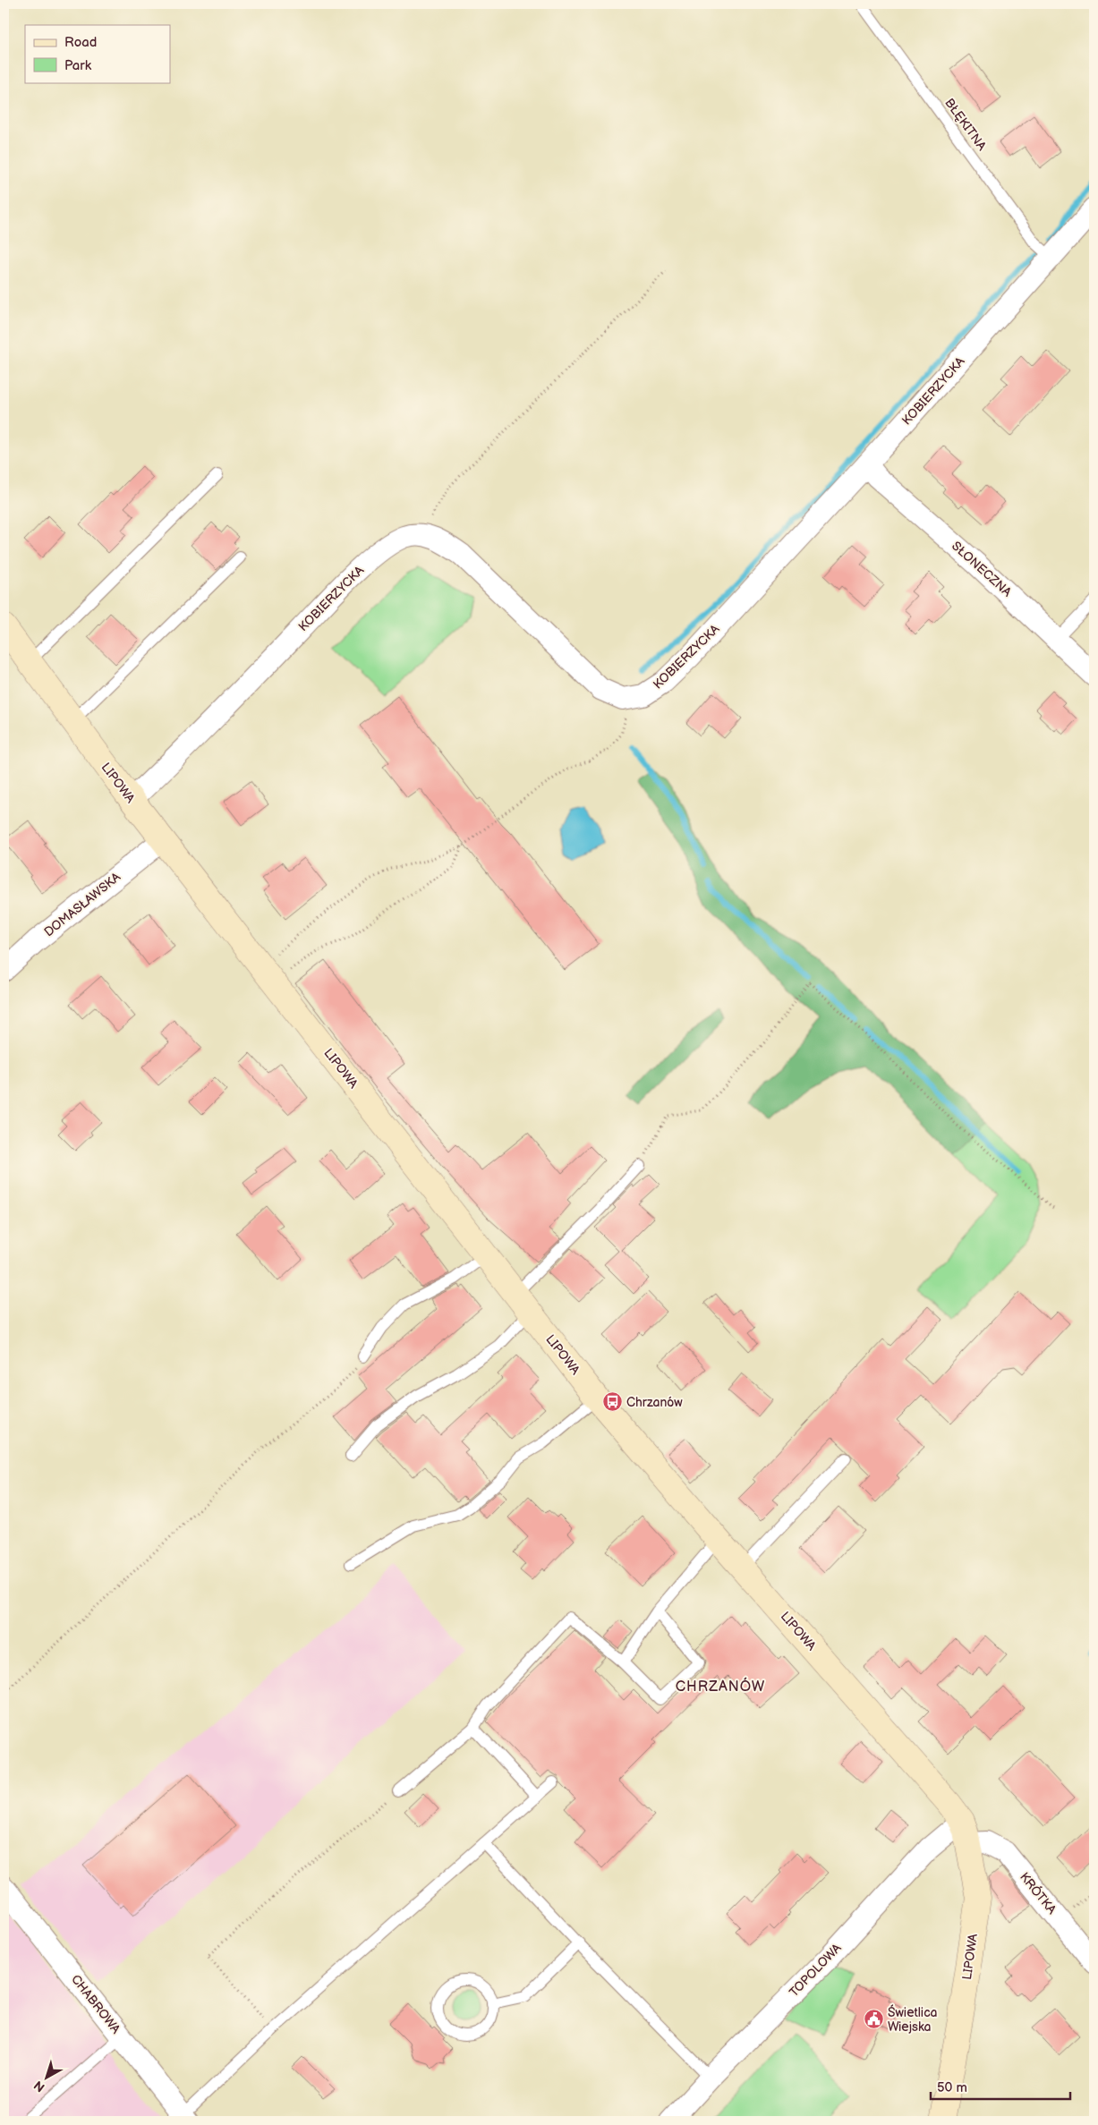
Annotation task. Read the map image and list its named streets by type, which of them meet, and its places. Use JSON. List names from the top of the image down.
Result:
{
  "streets": {
    "street": [
      "KOBIERZYCKA",
      "SŁONECZNA",
      "LIPOWA",
      "DOMASŁAWSKA",
      "KRÓTKA",
      "TOPOLOWA",
      "CHABROWA"
    ],
    "lane": ["BŁĘKITNA"]
  },
  "crossings": [
    ["BŁĘKITNA", "KOBIERZYCKA"],
    ["KOBIERZYCKA", "SŁONECZNA"],
    ["KOBIERZYCKA", "LIPOWA"],
    ["LIPOWA", "DOMASŁAWSKA"],
    ["LIPOWA", "KRÓTKA"],
    ["LIPOWA", "TOPOLOWA"],
    ["KRÓTKA", "TOPOLOWA"]
  ],
  "districts": ["CHRZANÓW"],
  "places": {
    "bus stop": ["Chrzanów"],
    "public building": ["Świetlica Wiejska"]
  },
  "legend": ["Road", "Park"],
  "scale_bar": "50 m",
  "north": "bottom left"
}
